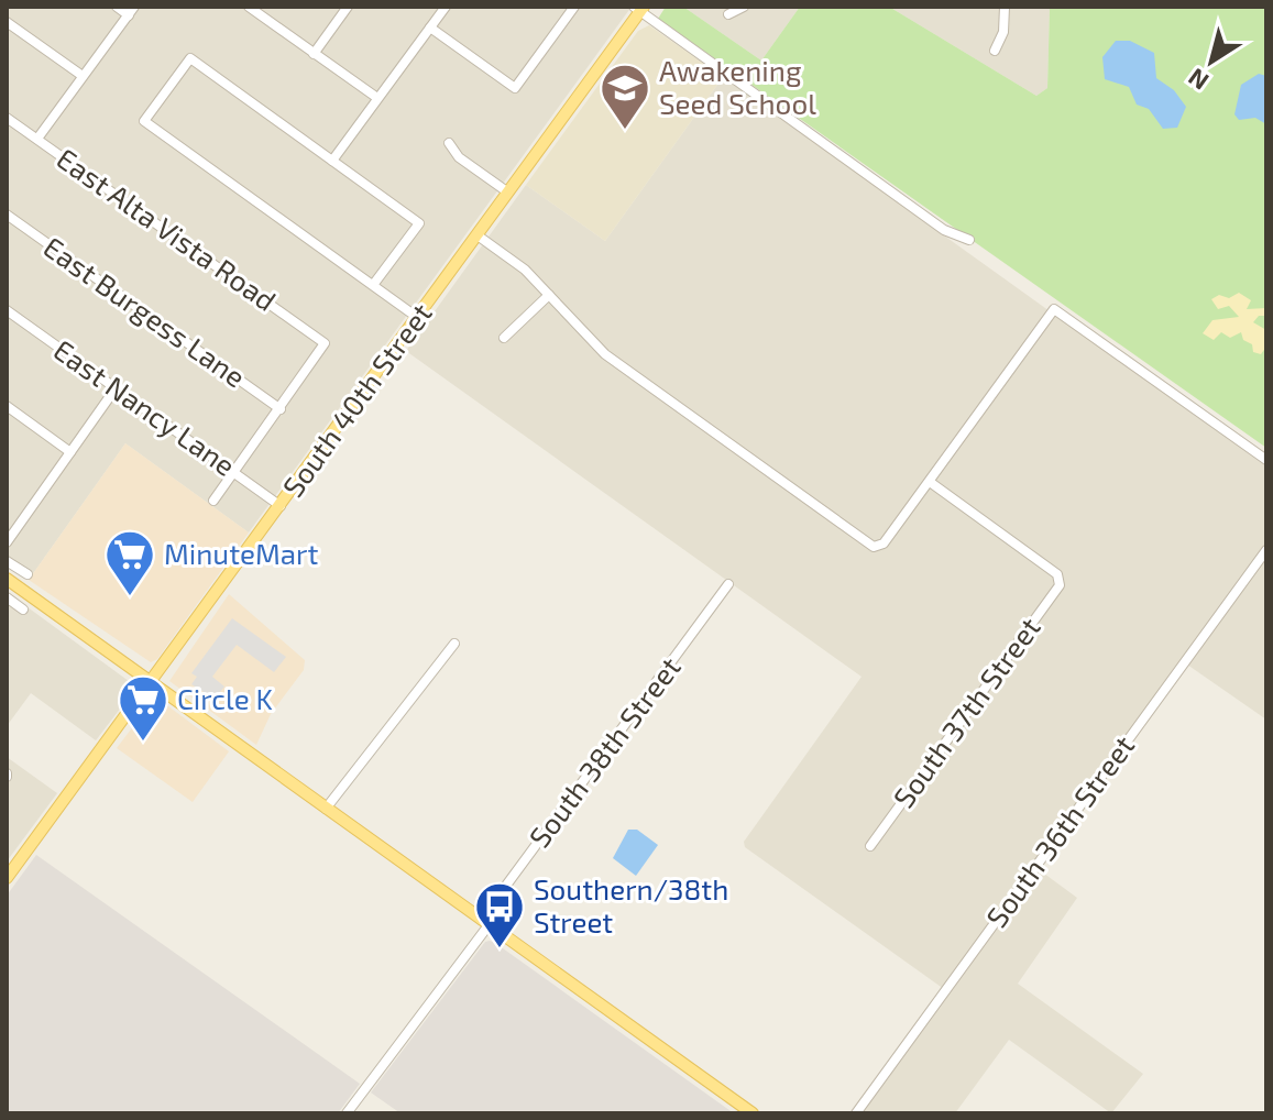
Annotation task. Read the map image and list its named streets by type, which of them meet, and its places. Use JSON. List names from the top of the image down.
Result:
{
  "streets": {
    "main road": ["South 40th Street"],
    "street": [
      "East Alta Vista Road",
      "East Burgess Lane",
      "East Nancy Lane",
      "South 37th Street",
      "South 38th Street",
      "South 36th Street"
    ]
  },
  "crossings": [
    ["East Alta Vista Road", "East Burgess Lane"],
    ["South 40th Street", "East Nancy Lane"]
  ],
  "places": {
    "school or university": ["Awakening Seed School"],
    "supermarket": ["MinuteMart", "Circle K"],
    "bus stop": ["Southern/38th Street"]
  },
  "north": "bottom left"
}
